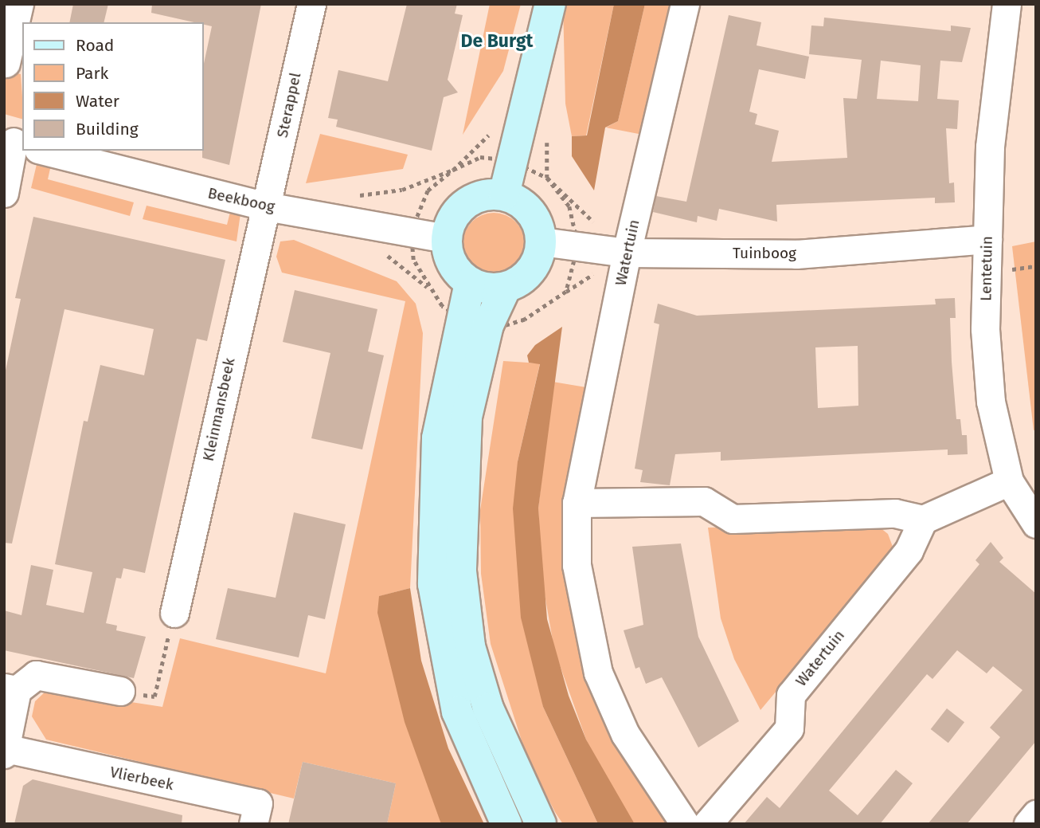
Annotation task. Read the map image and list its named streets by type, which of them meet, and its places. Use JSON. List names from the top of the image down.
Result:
{
  "streets": {
    "street": [
      "Sterappel",
      "Beekboog",
      "Watertuin",
      "Tuinboog",
      "Lentetuin",
      "Kleinmansbeek",
      "Vlierbeek"
    ]
  },
  "crossings": [
    ["Sterappel", "Beekboog"],
    ["Sterappel", "Kleinmansbeek"],
    ["Beekboog", "Tuinboog"],
    ["Beekboog", "Kleinmansbeek"],
    ["Watertuin", "Tuinboog"],
    ["Tuinboog", "Lentetuin"]
  ],
  "districts": ["De Burgt"],
  "legend": [
    "Road",
    "Park",
    "Water",
    "Building"
  ]
}
